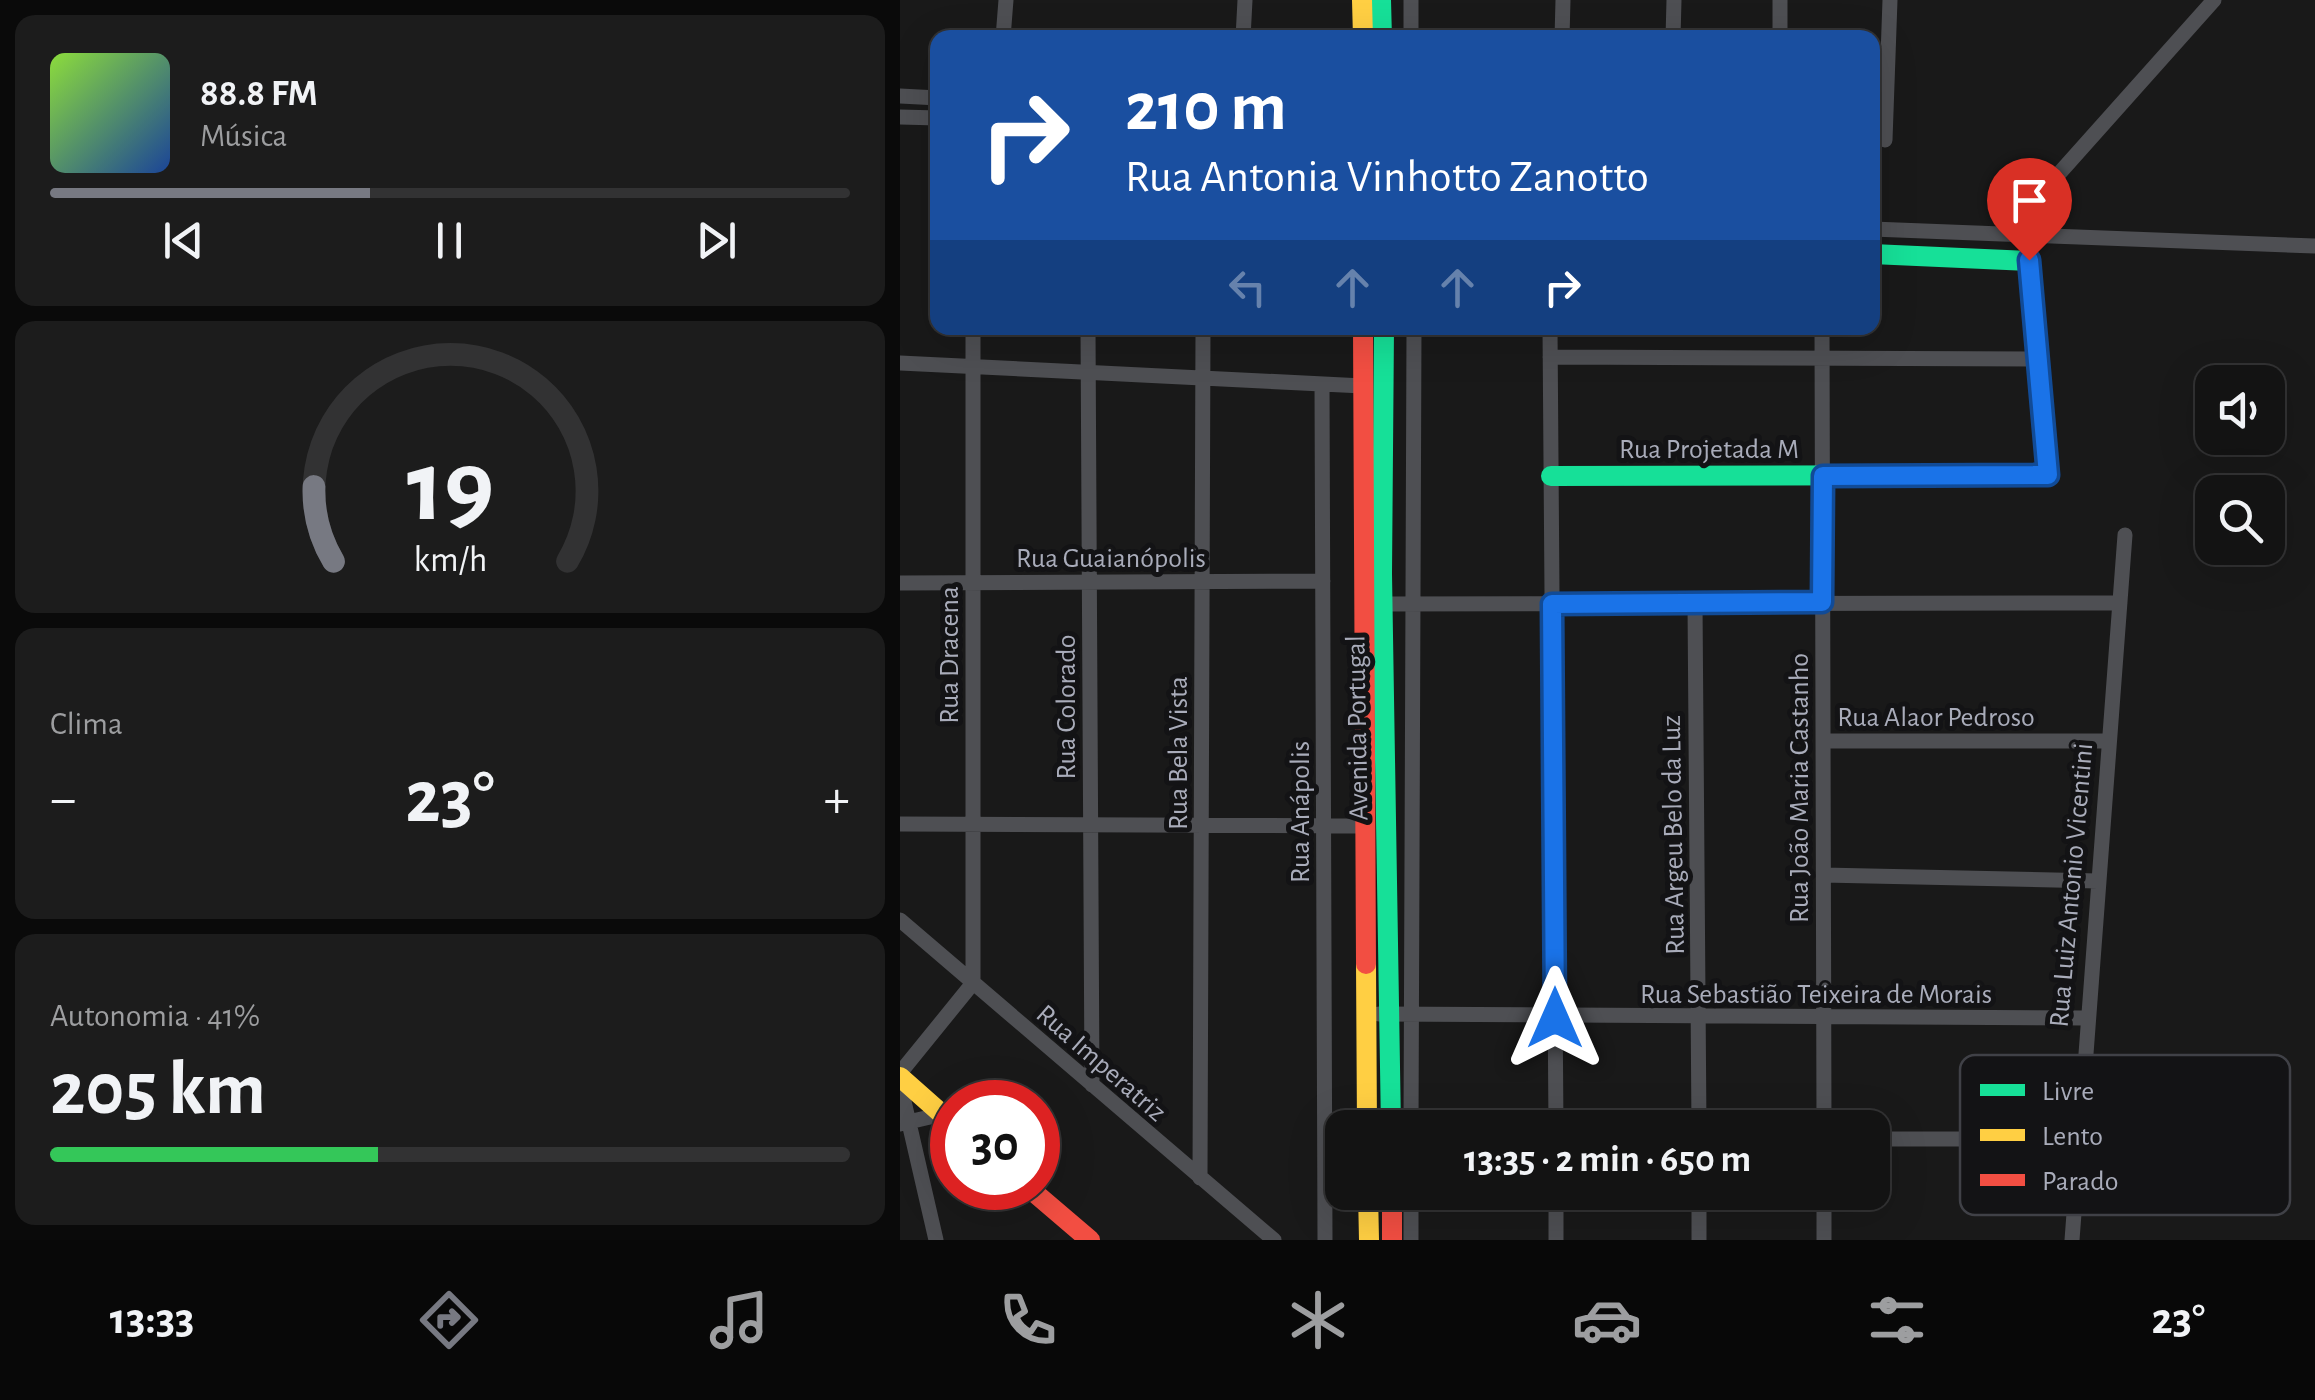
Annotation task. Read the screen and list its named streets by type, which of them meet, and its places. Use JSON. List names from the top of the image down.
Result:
{
  "streets": {
    "main road": ["Rua Projetada M", "Avenida Portugal"],
    "street": [
      "Rua Guaianópolis",
      "Rua Dracena",
      "Rua Colorado",
      "Rua Alaor Pedroso",
      "Rua Bela Vista",
      "Rua João Maria Castanho",
      "Rua Anápolis",
      "Rua Argeu Belo da Luz",
      "Rua Luiz Antonio Vicentini",
      "Rua Sebastião Teixeira de Morais",
      "Rua Imperatriz"
    ]
  },
  "crossings": [
    ["Rua Projetada M", "Rua João Maria Castanho"],
    ["Rua Guaianópolis", "Rua Dracena"],
    ["Rua Guaianópolis", "Rua Colorado"],
    ["Rua Guaianópolis", "Rua Bela Vista"],
    ["Rua Guaianópolis", "Rua Anápolis"],
    ["Rua Dracena", "Rua Imperatriz"],
    ["Rua Colorado", "Rua Imperatriz"],
    ["Rua Alaor Pedroso", "Rua João Maria Castanho"],
    ["Rua Alaor Pedroso", "Rua Luiz Antonio Vicentini"],
    ["Avenida Portugal", "Rua Sebastião Teixeira de Morais"],
    ["Rua Bela Vista", "Rua Imperatriz"],
    ["Rua João Maria Castanho", "Rua Sebastião Teixeira de Morais"],
    ["Rua Argeu Belo da Luz", "Rua Sebastião Teixeira de Morais"],
    ["Rua Luiz Antonio Vicentini", "Rua Sebastião Teixeira de Morais"]
  ],
  "legend": ["Livre", "Lento", "Parado"],
  "page": {
    "turn": ["210 m", "Rua Antonia Vinhotto Zanotto"],
    "song": ["88.8 FM", "Música"],
    "tile": [
      "Clima",
      ["Autonomia · 41%", "205 km"]
    ],
    "heat": ["−", "23°", "+"],
    "limit": "30",
    "trip": "13:35 · 2 min · 650 m",
    "tabs": ["13:33", "23°"],
    "gauge": ["19", "km/h"]
  }
}
